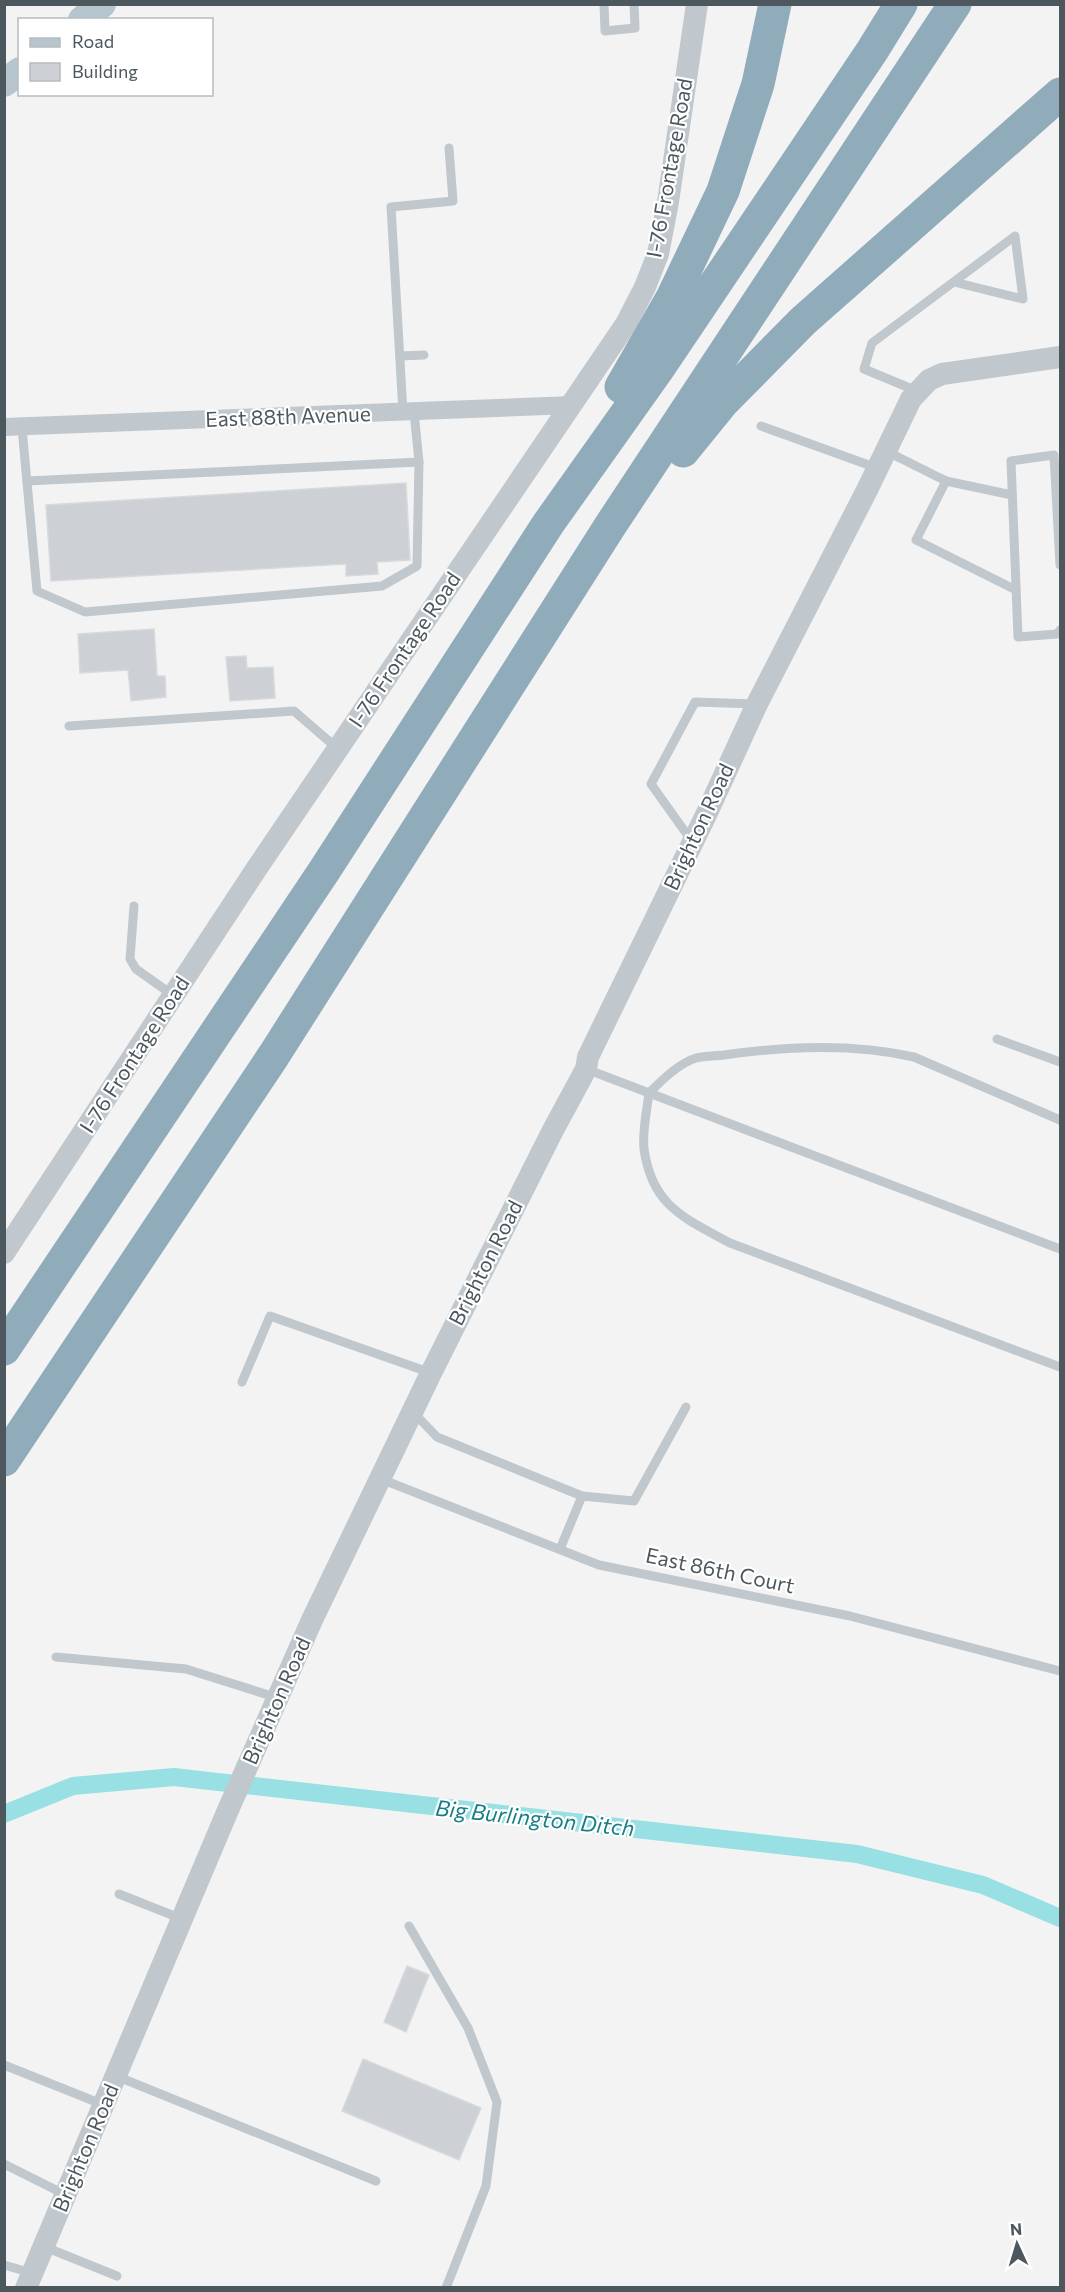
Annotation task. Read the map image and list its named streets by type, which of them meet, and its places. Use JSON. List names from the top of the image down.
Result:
{
  "streets": {
    "street": ["I-76 Frontage Road", "East 88th Avenue", "Brighton Road"],
    "lane": ["East 86th Court"]
  },
  "crossings": [
    ["I-76 Frontage Road", "East 88th Avenue"],
    ["Brighton Road", "East 86th Court"]
  ],
  "water": ["Big Burlington Ditch"],
  "legend": ["Road", "Building"],
  "north": "top"
}
